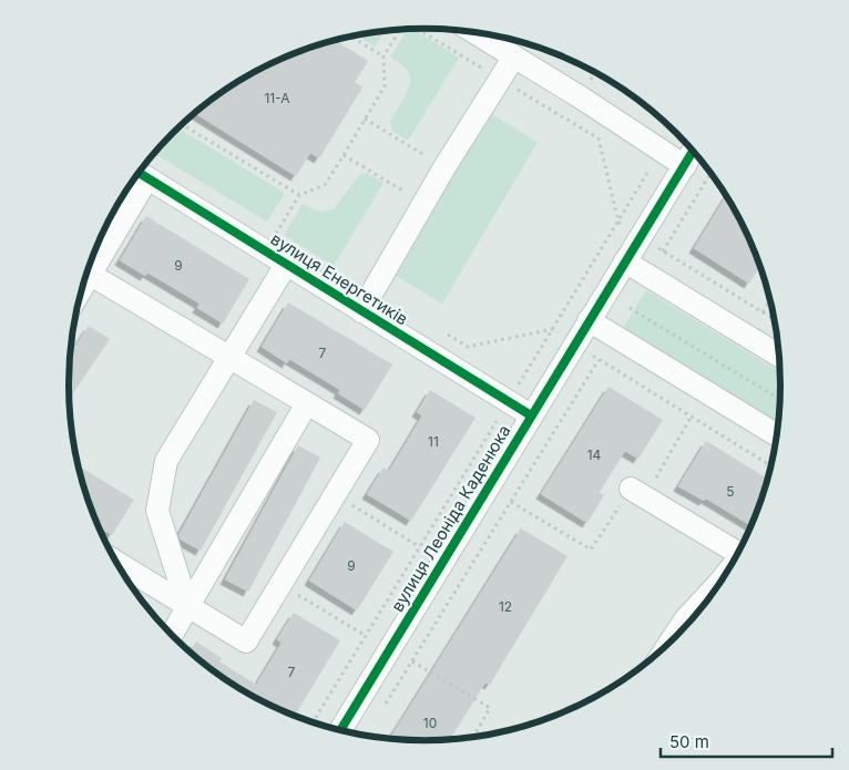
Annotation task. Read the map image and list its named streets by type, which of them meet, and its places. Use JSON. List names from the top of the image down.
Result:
{
  "streets": {
    "street": ["вулиця Енергетиків", "вулиця Леоніда Каденюка"]
  },
  "crossings": [
    ["вулиця Енергетиків", "вулиця Леоніда Каденюка"]
  ],
  "house_numbers": [
    "11-А",
    "9",
    "7",
    "11",
    "14",
    "5",
    "9",
    "12",
    "7",
    "10"
  ],
  "scale_bar": "50 m"
}
